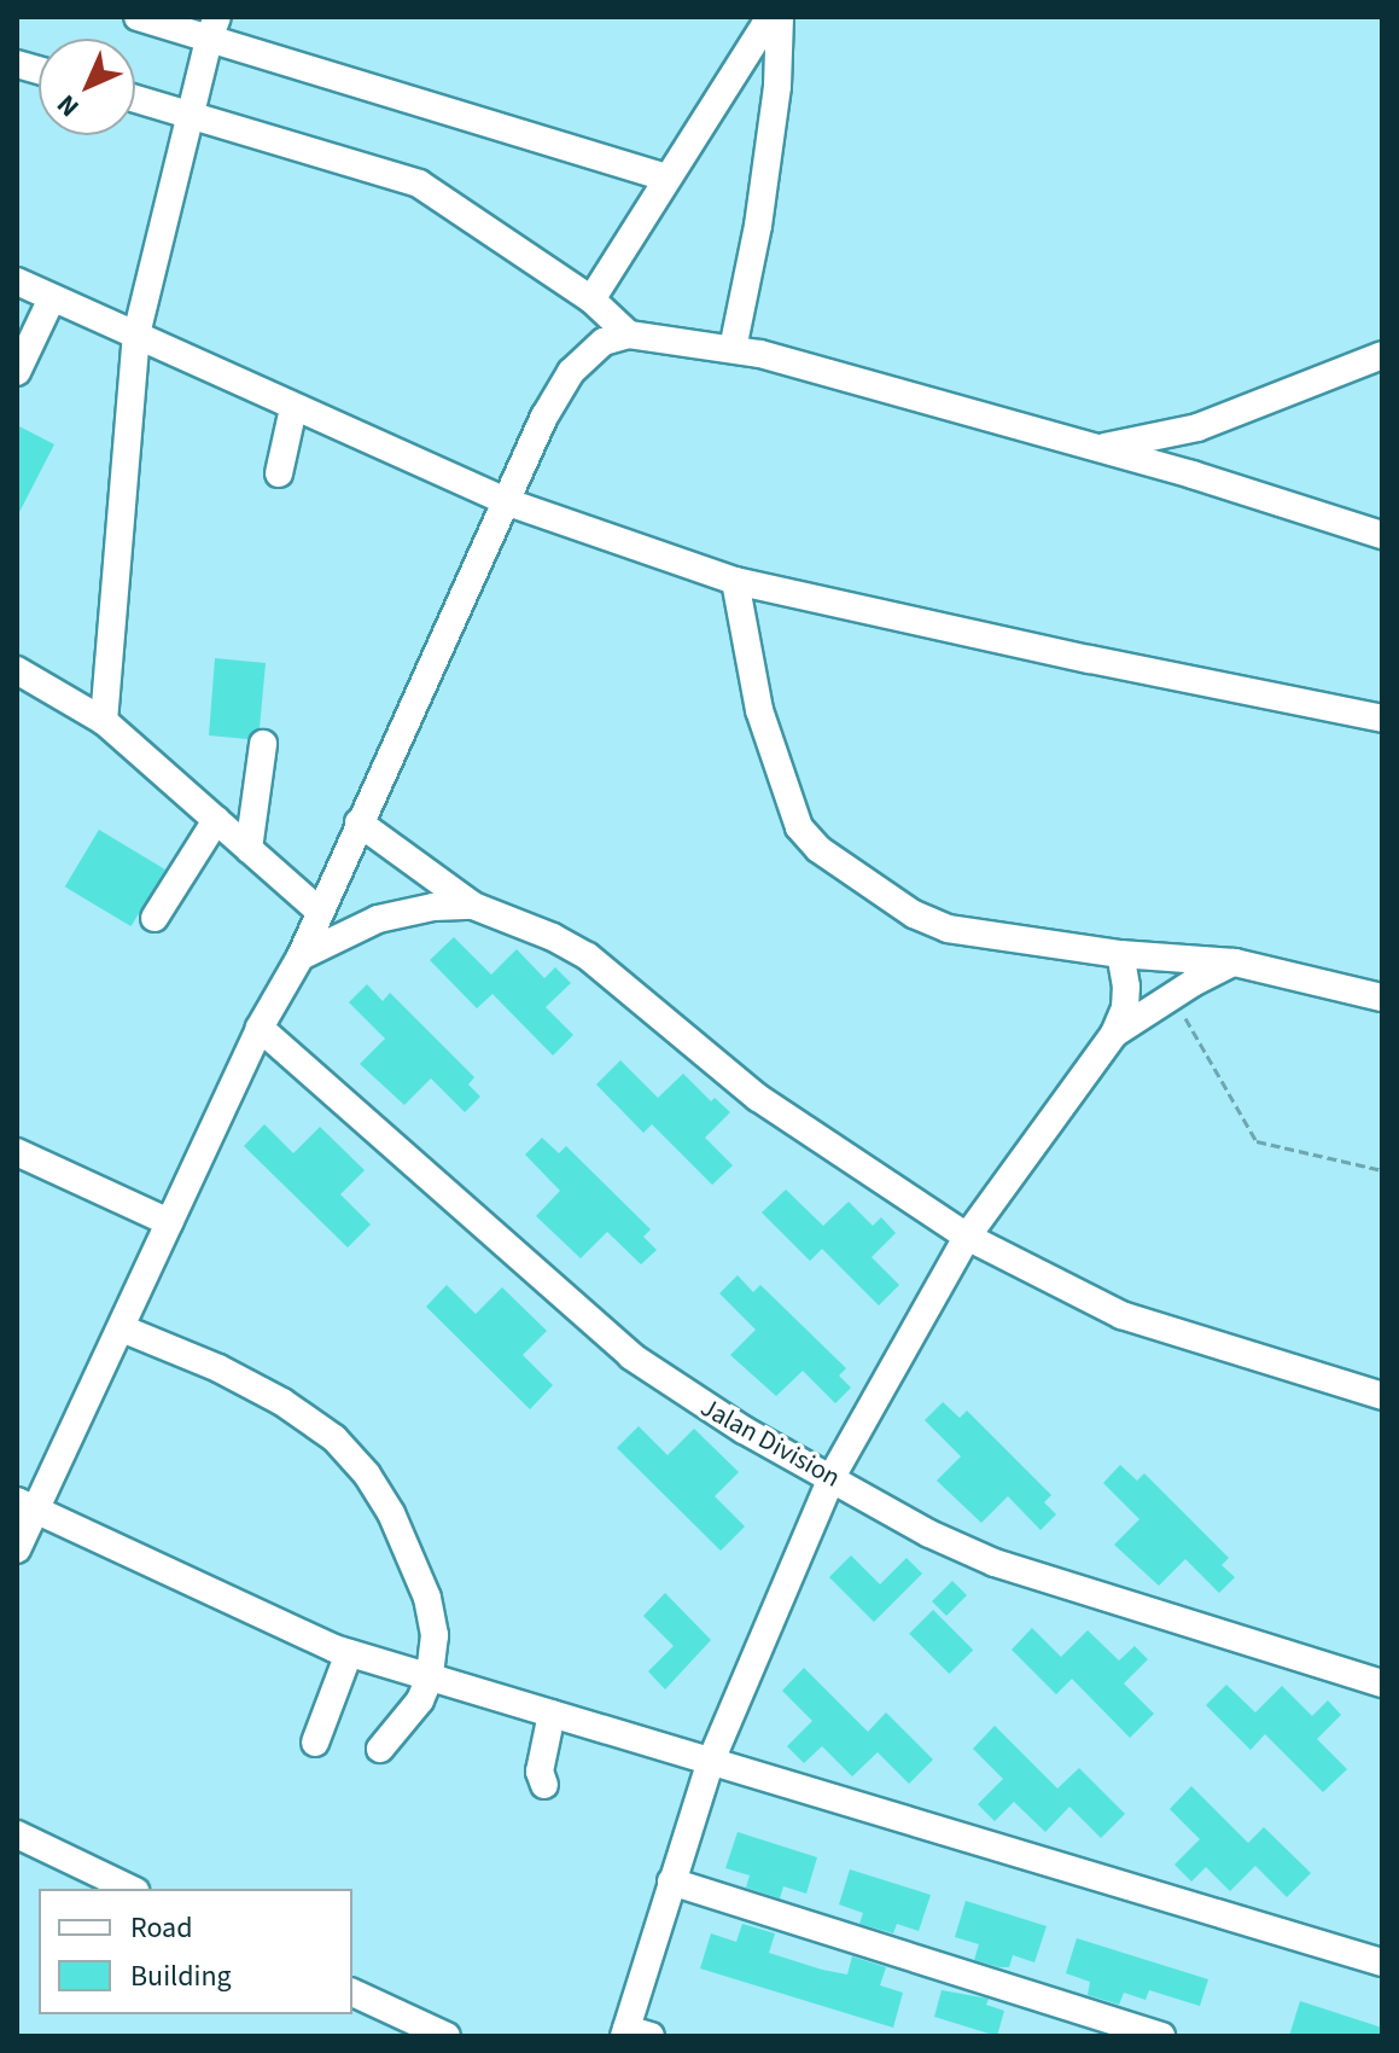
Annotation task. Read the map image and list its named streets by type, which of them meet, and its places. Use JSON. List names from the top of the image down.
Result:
{
  "streets": {
    "street": ["Jalan Division"]
  },
  "legend": ["Road", "Building"],
  "north": "bottom left"
}
